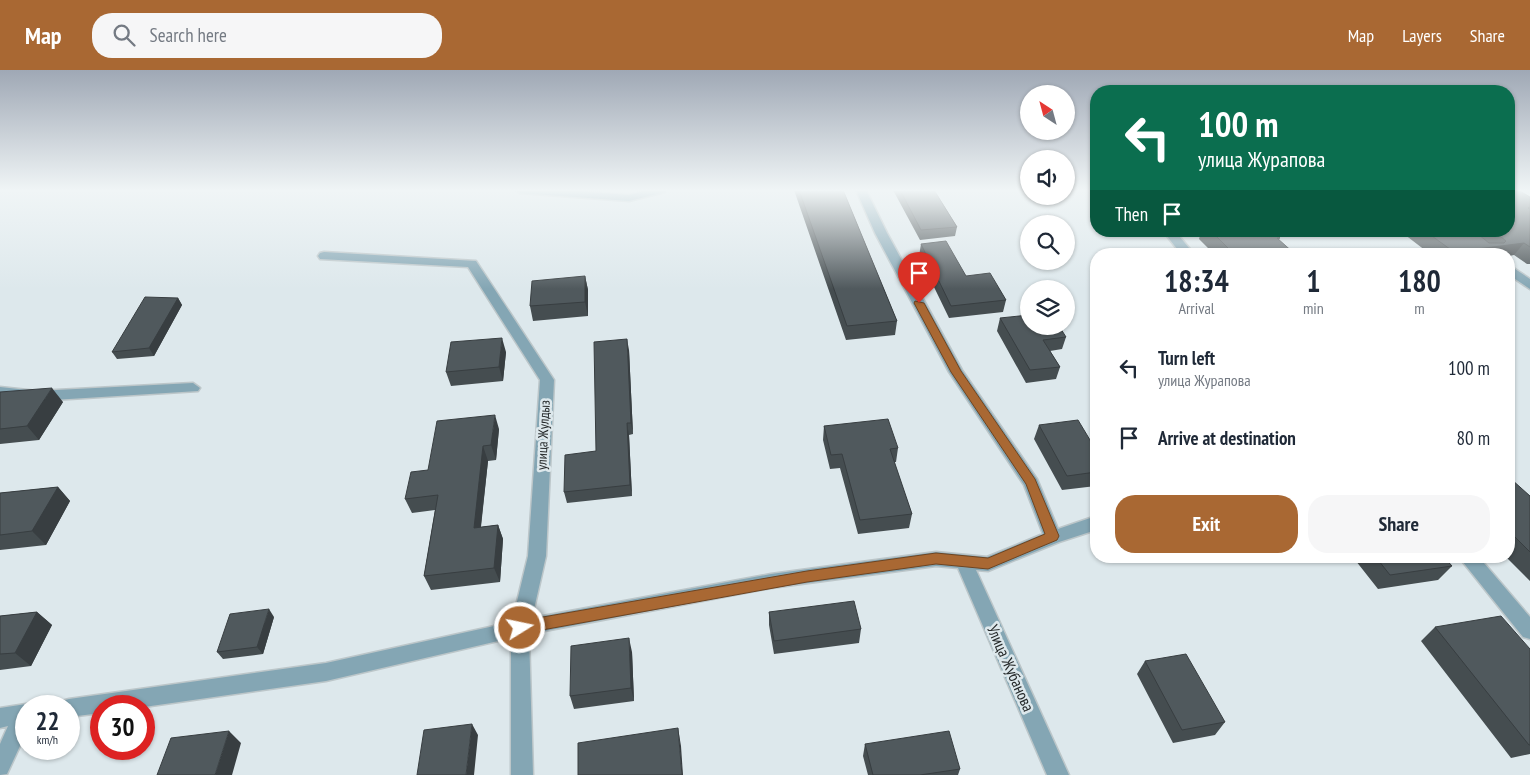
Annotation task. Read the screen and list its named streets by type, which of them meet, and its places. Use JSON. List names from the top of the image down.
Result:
{
  "streets": {
    "street": ["улица Жулдыз", "Улица Жубанова"]
  },
  "north": "top left",
  "page": {
    "header": "Map",
    "search": "Search here",
    "nav": ["Map", "Layers", "Share"],
    "turn": ["100 m", "улица Журапова"],
    "then": "Then",
    "eta": [
      "18:34",
      "Arrival",
      "1",
      "min",
      "180",
      "m"
    ],
    "list": [
      {
        "name": "Turn left",
        "note": "улица Журапова",
        "value": "100 m"
      },
      {
        "name": "Arrive at destination",
        "value": "80 m"
      }
    ],
    "buttons": ["Exit", "Share"],
    "speed": "22 km/h",
    "limit": "30"
  }
}
